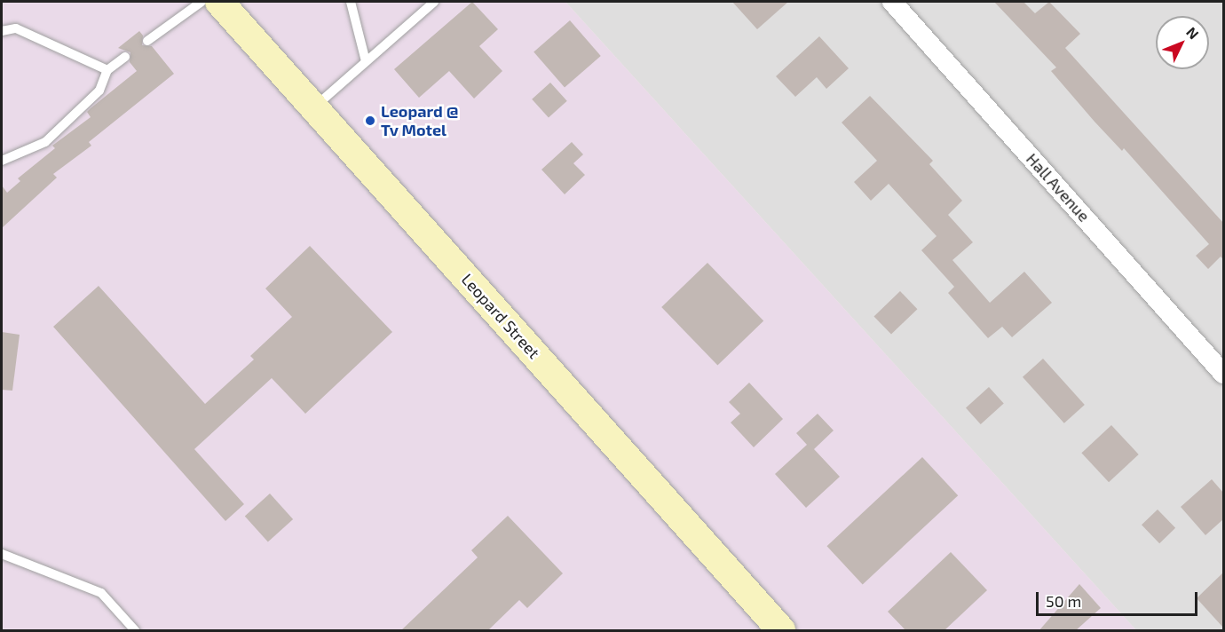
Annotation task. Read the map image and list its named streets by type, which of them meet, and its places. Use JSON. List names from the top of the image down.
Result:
{
  "streets": {
    "main road": ["Leopard Street"],
    "street": ["Hall Avenue"]
  },
  "places": ["Leopard @ Tv Motel"],
  "scale_bar": "50 m",
  "north": "top right"
}
